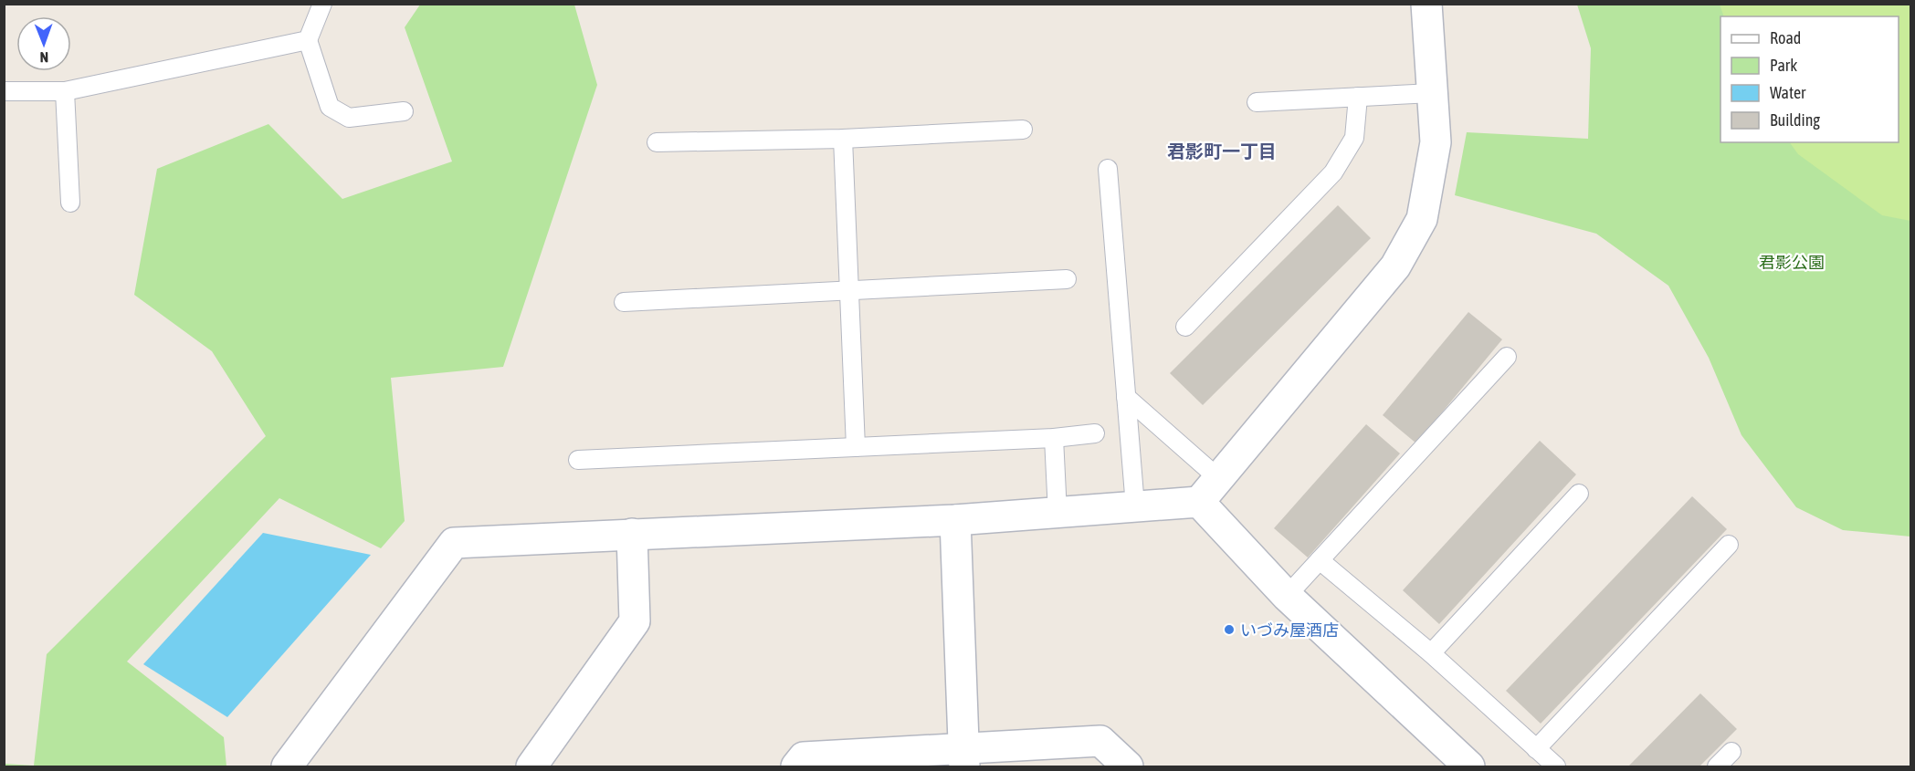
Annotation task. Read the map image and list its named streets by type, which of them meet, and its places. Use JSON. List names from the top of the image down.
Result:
{
  "districts": ["君影町一丁目"],
  "parks": ["君影公園"],
  "places": ["いづみ屋酒店"],
  "legend": [
    "Road",
    "Park",
    "Water",
    "Building"
  ],
  "north": "bottom"
}
